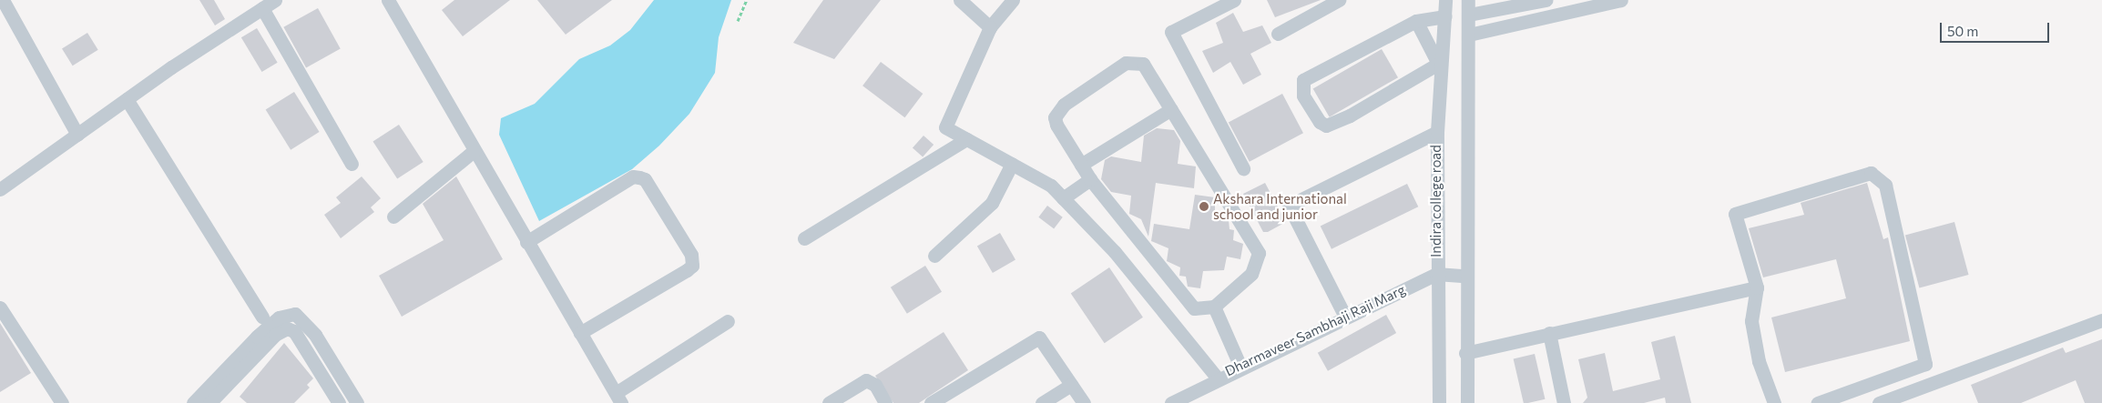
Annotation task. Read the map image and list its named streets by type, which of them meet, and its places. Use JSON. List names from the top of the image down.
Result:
{
  "streets": {
    "street": ["Indira college road", "Dharmaveer Sambhaji Raji Marg"]
  },
  "crossings": [
    ["Indira college road", "Dharmaveer Sambhaji Raji Marg"]
  ],
  "places": ["Akshara International school and junior"],
  "scale_bar": "50 m"
}
